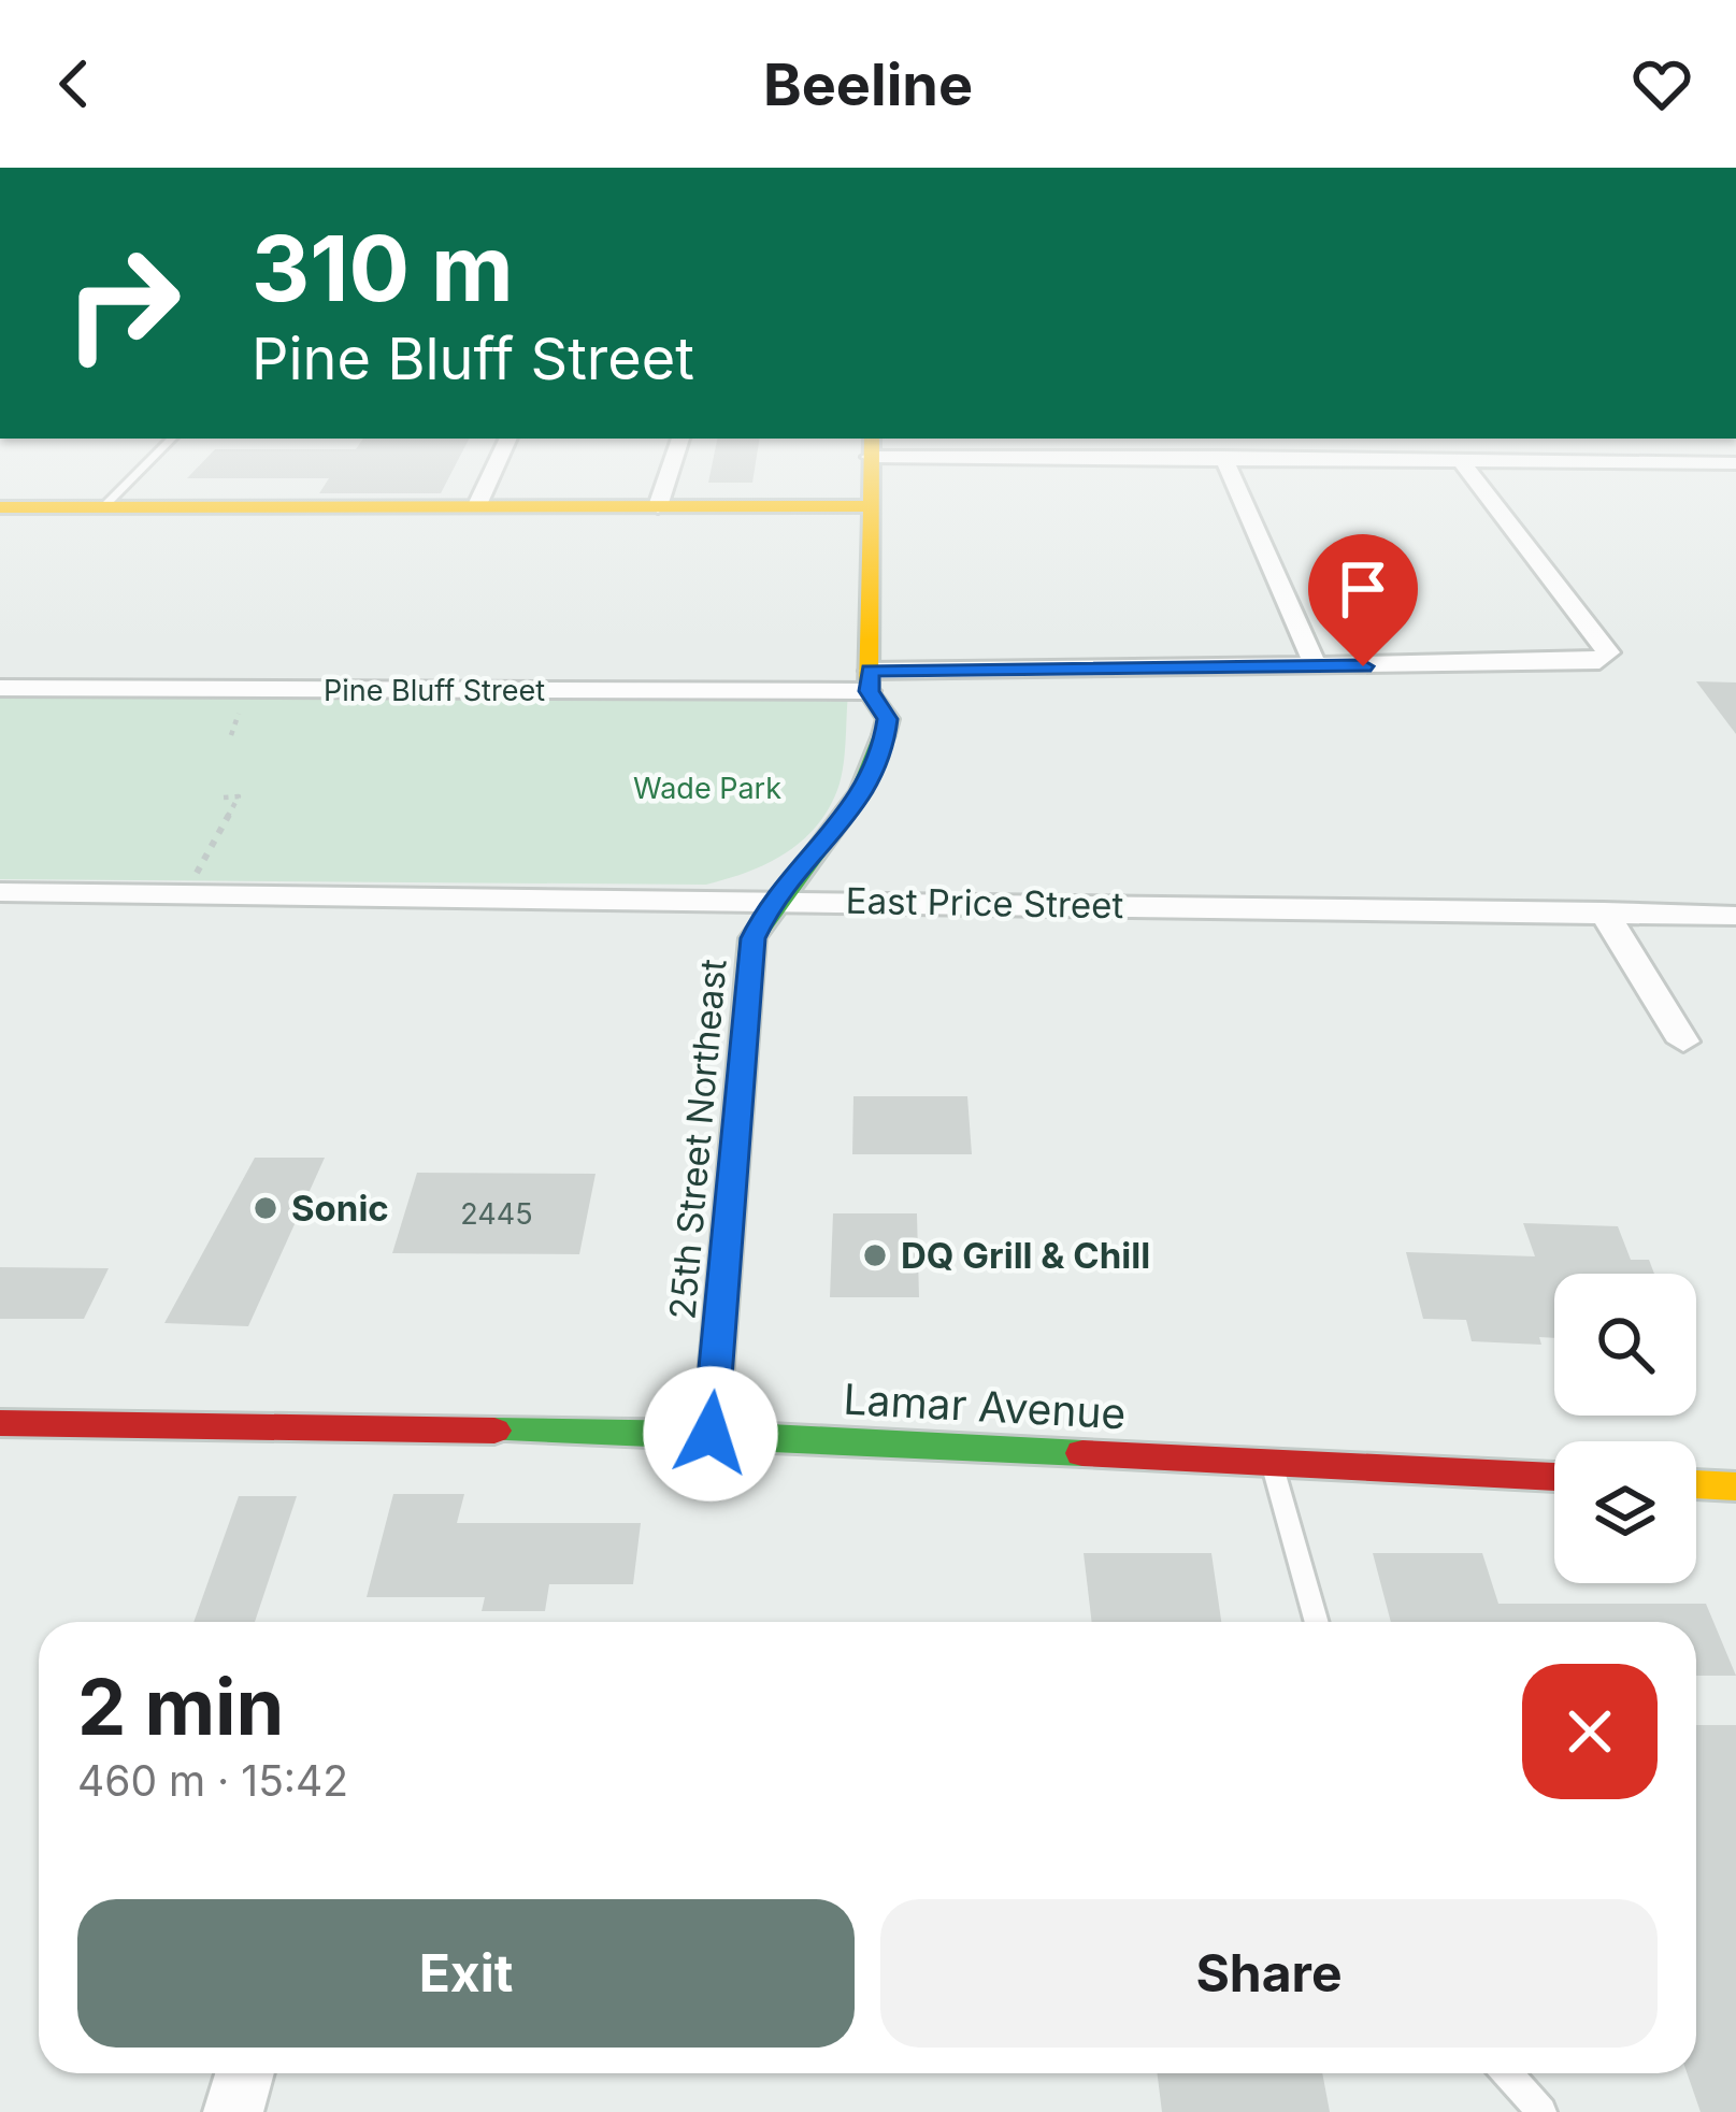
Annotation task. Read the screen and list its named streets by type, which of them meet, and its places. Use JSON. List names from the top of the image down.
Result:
{
  "streets": {
    "street": [
      "Pine Bluff Street",
      "East Price Street",
      "25th Street Northeast",
      "Lamar Avenue"
    ]
  },
  "crossings": [
    ["Pine Bluff Street", "25th Street Northeast"],
    ["East Price Street", "25th Street Northeast"],
    ["25th Street Northeast", "Lamar Avenue"]
  ],
  "parks": ["Wade Park"],
  "places": ["Sonic", "DQ Grill & Chill"],
  "house_numbers": ["2445"],
  "page": {
    "header": "Beeline",
    "turn": ["310 m", "Pine Bluff Street"],
    "heading": ["2 min", "460 m · 15:42"],
    "buttons": ["Exit", "Share"]
  }
}
